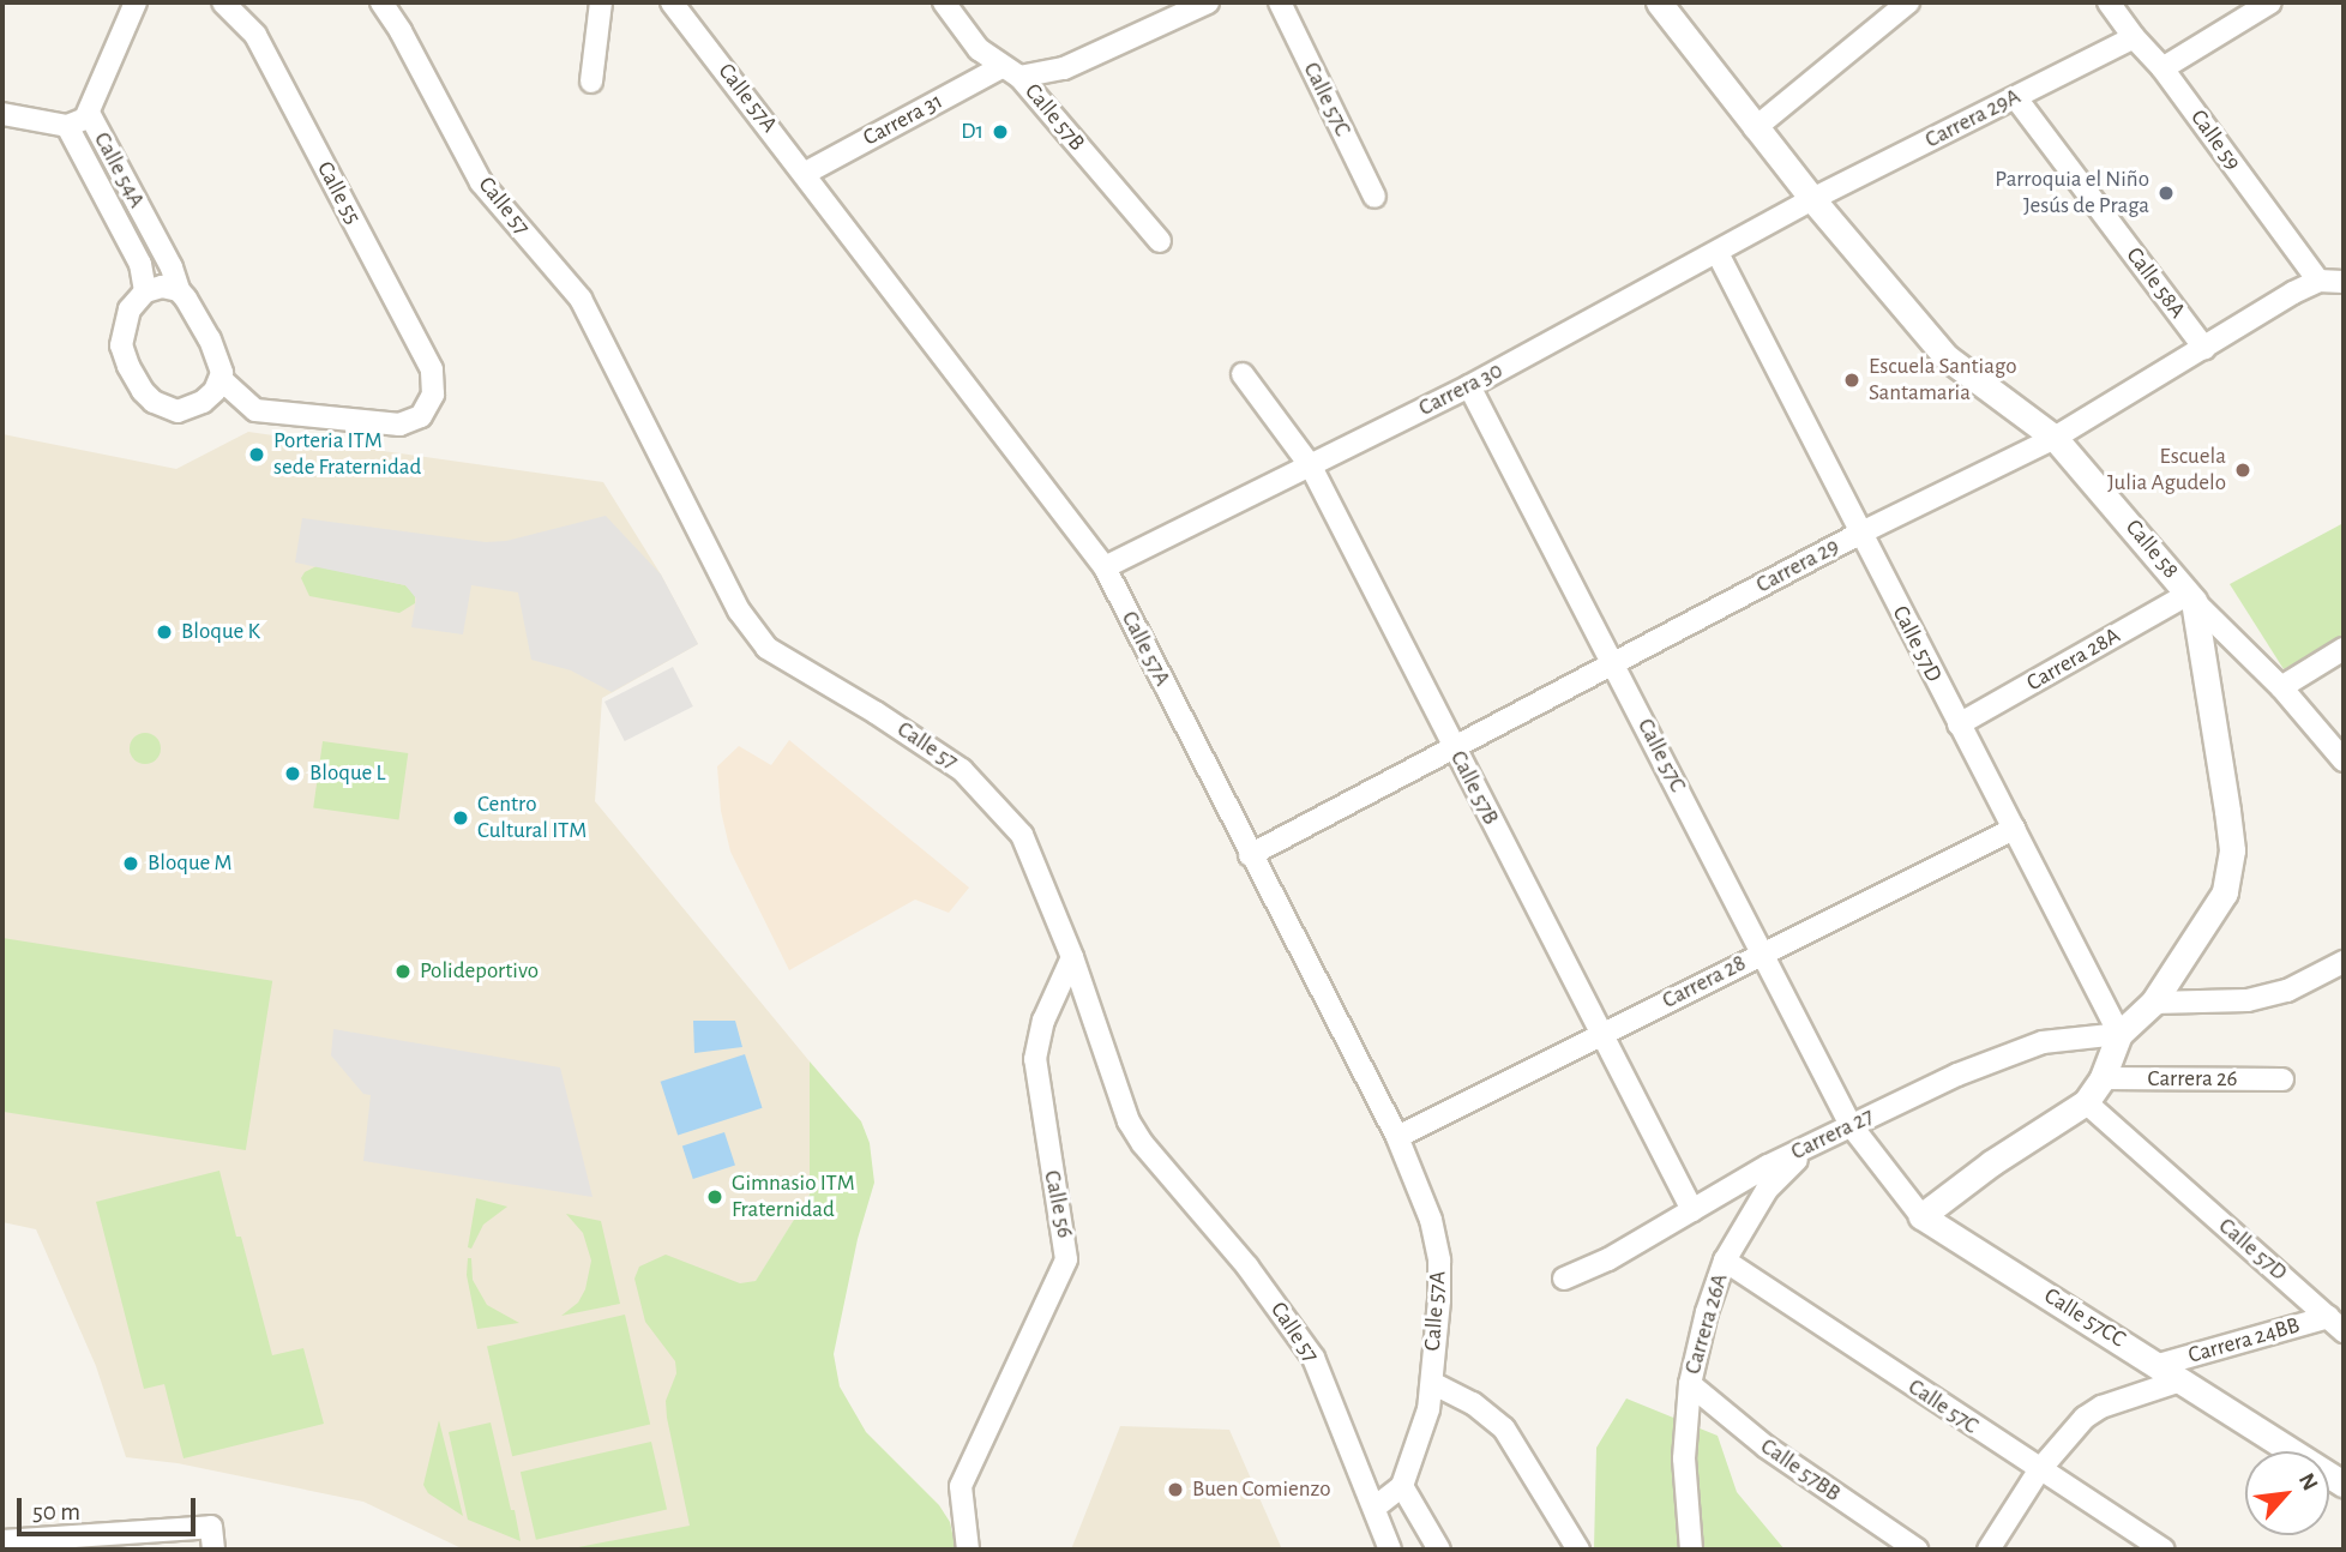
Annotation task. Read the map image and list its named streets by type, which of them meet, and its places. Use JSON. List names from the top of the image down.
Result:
{
  "streets": {
    "street": [
      "Calle 57A",
      "Calle 57C",
      "Calle 57B",
      "Carrera 29A",
      "Carrera 31",
      "Calle 59",
      "Calle 54A",
      "Calle 55",
      "Calle 57",
      "Calle 58A",
      "Carrera 30",
      "Calle 58",
      "Carrera 29",
      "Calle 57D",
      "Carrera 28A",
      "Carrera 28",
      "Carrera 26",
      "Carrera 27",
      "Calle 56",
      "Calle 57CC",
      "Carrera 26A",
      "Carrera 24BB",
      "Calle 57BB"
    ]
  },
  "crossings": [
    ["Calle 57A", "Carrera 31"],
    ["Calle 57A", "Carrera 30"],
    ["Calle 57A", "Carrera 29"],
    ["Calle 57A", "Carrera 28"],
    ["Calle 57C", "Carrera 30"],
    ["Calle 57C", "Carrera 29"],
    ["Calle 57C", "Carrera 28"],
    ["Calle 57C", "Carrera 27"],
    ["Calle 57C", "Calle 57CC"],
    ["Calle 57C", "Carrera 26A"],
    ["Calle 57C", "Carrera 24BB"],
    ["Calle 57B", "Carrera 31"],
    ["Calle 57B", "Carrera 30"],
    ["Calle 57B", "Carrera 29"],
    ["Calle 57B", "Carrera 28"],
    ["Calle 57B", "Carrera 27"],
    ["Carrera 29A", "Calle 59"],
    ["Carrera 29A", "Calle 58A"],
    ["Carrera 29A", "Carrera 30"],
    ["Carrera 29A", "Calle 58"],
    ["Calle 59", "Carrera 29"],
    ["Calle 54A", "Calle 55"],
    ["Calle 57", "Calle 56"],
    ["Calle 58A", "Carrera 29"],
    ["Carrera 30", "Calle 58"],
    ["Carrera 30", "Calle 57D"],
    ["Calle 58", "Carrera 29"],
    ["Calle 58", "Calle 57D"],
    ["Calle 58", "Carrera 28A"],
    ["Calle 58", "Carrera 27"],
    ["Carrera 29", "Calle 57D"],
    ["Calle 57D", "Carrera 28A"],
    ["Calle 57D", "Carrera 28"],
    ["Calle 57D", "Carrera 27"],
    ["Calle 57D", "Carrera 24BB"],
    ["Carrera 27", "Calle 57CC"],
    ["Carrera 27", "Carrera 26A"],
    ["Calle 57CC", "Carrera 24BB"],
    ["Carrera 26A", "Calle 57BB"]
  ],
  "places": [
    "D1",
    "Parroquia el Niño Jesús de Praga",
    "Escuela Santiago Santamaria",
    "Porteria ITM sede Fraternidad",
    "Escuela Julia Agudelo",
    "Bloque K",
    "Bloque L",
    "Centro Cultural ITM",
    "Bloque M",
    "Polideportivo",
    "Gimnasio ITM Fraternidad",
    "Buen Comienzo"
  ],
  "scale_bar": "50 m",
  "north": "top right"
}
